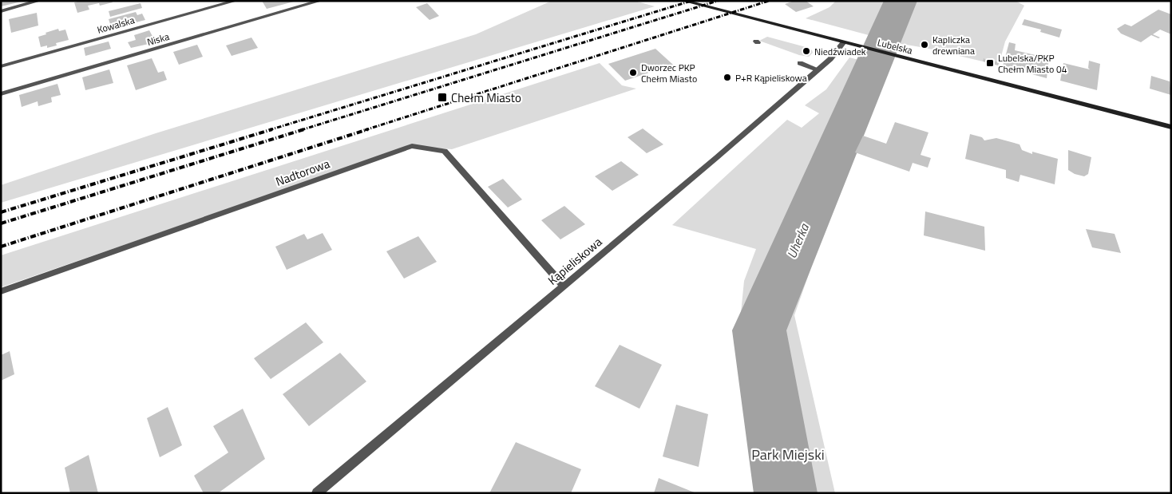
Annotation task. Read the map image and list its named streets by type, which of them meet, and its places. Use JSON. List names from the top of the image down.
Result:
{
  "streets": {
    "main road": ["Lubelska"],
    "street": [
      "Kowalska",
      "Niska",
      "Nadtorowa",
      "Kąpieliskowa"
    ]
  },
  "crossings": [
    ["Lubelska", "Kąpieliskowa"],
    ["Nadtorowa", "Kąpieliskowa"]
  ],
  "water": ["Uherka"],
  "parks": ["Park Miejski"],
  "places": {
    "other": [
      "Kapliczka drewniana",
      "Niedźwiadek",
      "Dworzec PKP Chełm Miasto",
      "P+R Kąpieliskowa"
    ],
    "transit": ["Lubelska/PKP Chełm Miasto 04", "Chełm Miasto"]
  }
}
